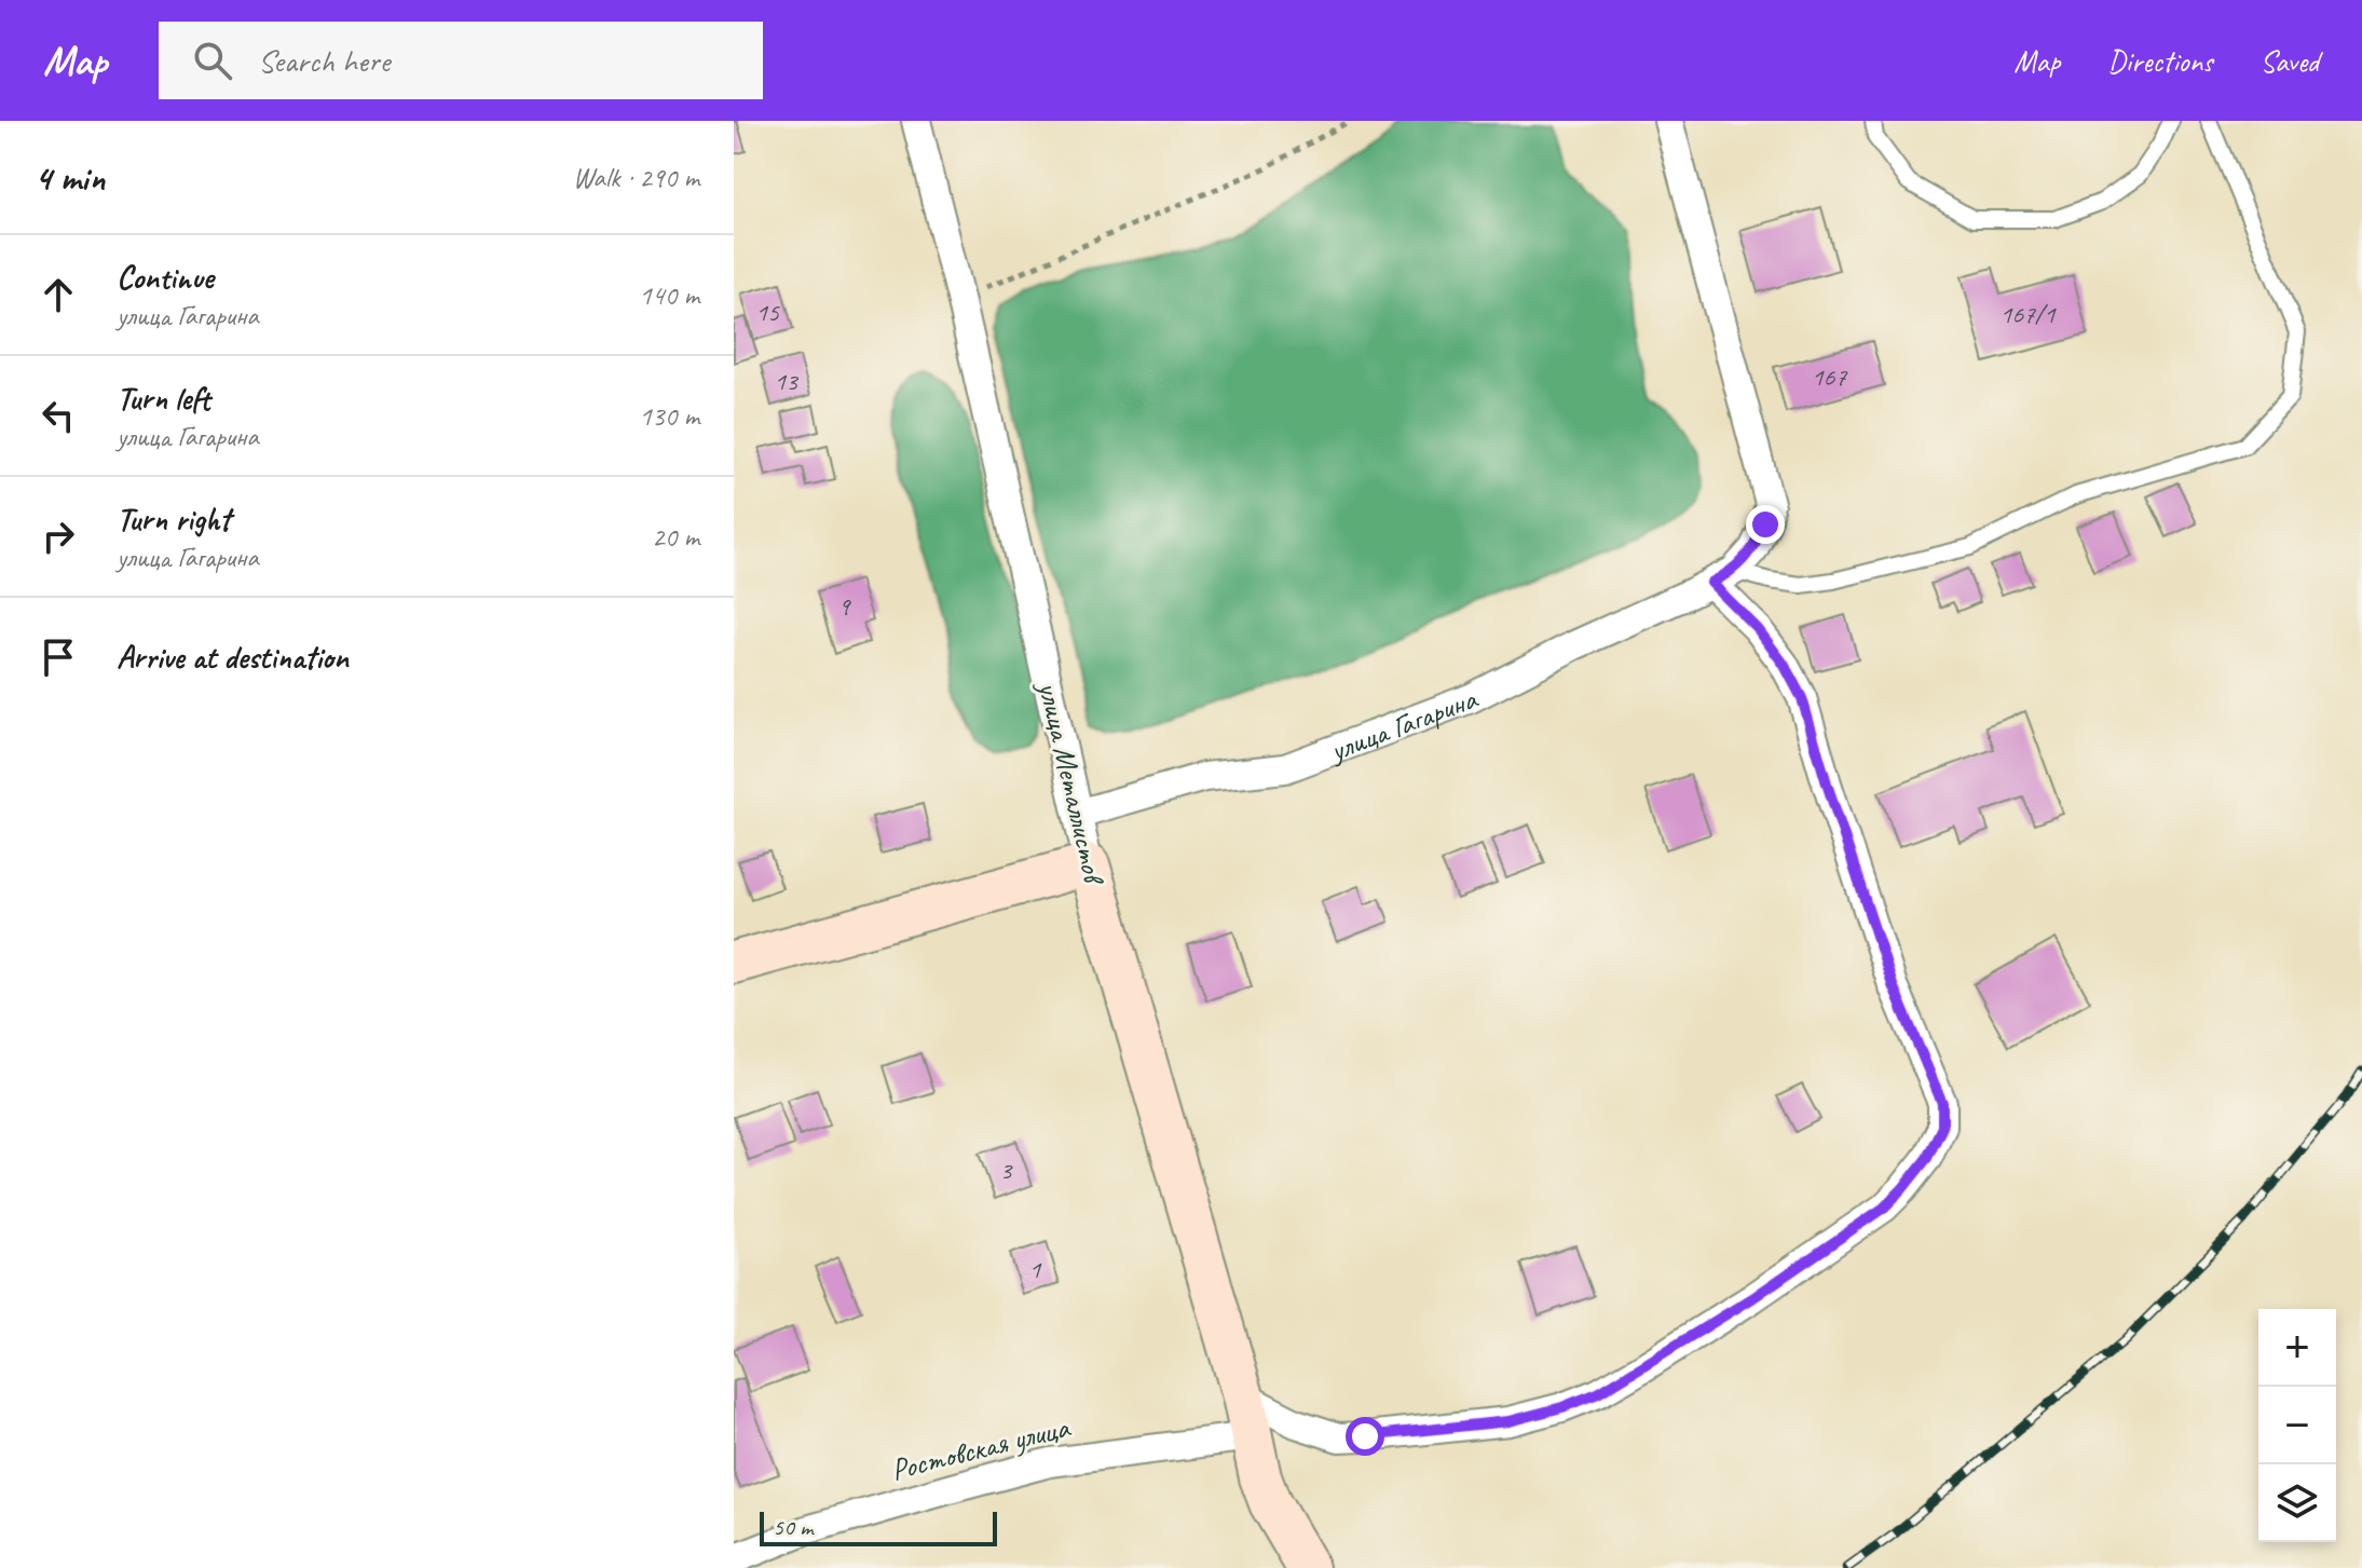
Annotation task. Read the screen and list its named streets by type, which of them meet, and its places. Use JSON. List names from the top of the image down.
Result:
{
  "streets": {
    "main road": ["улица Металлистов"],
    "street": ["улица Гагарина", "Ростовская улица"]
  },
  "crossings": [
    ["улица Гагарина", "улица Металлистов"],
    ["улица Металлистов", "Ростовская улица"]
  ],
  "house_numbers": [
    "15",
    "167/1",
    "167",
    "13",
    "9",
    "3",
    "1"
  ],
  "scale_bar": "50 m",
  "page": {
    "header": "Map",
    "search": "Search here",
    "nav": ["Map", "Directions", "Saved"],
    "heading": ["4 min", "Walk · 290 m"],
    "list": [
      ["Continue", "улица Гагарина", "140 m"],
      ["Turn left", "улица Гагарина", "130 m"],
      ["Turn right", "улица Гагарина", "20 m"],
      "Arrive at destination"
    ],
    "map_buttons": ["+", "−"],
    "scale": "50 m"
  }
}
